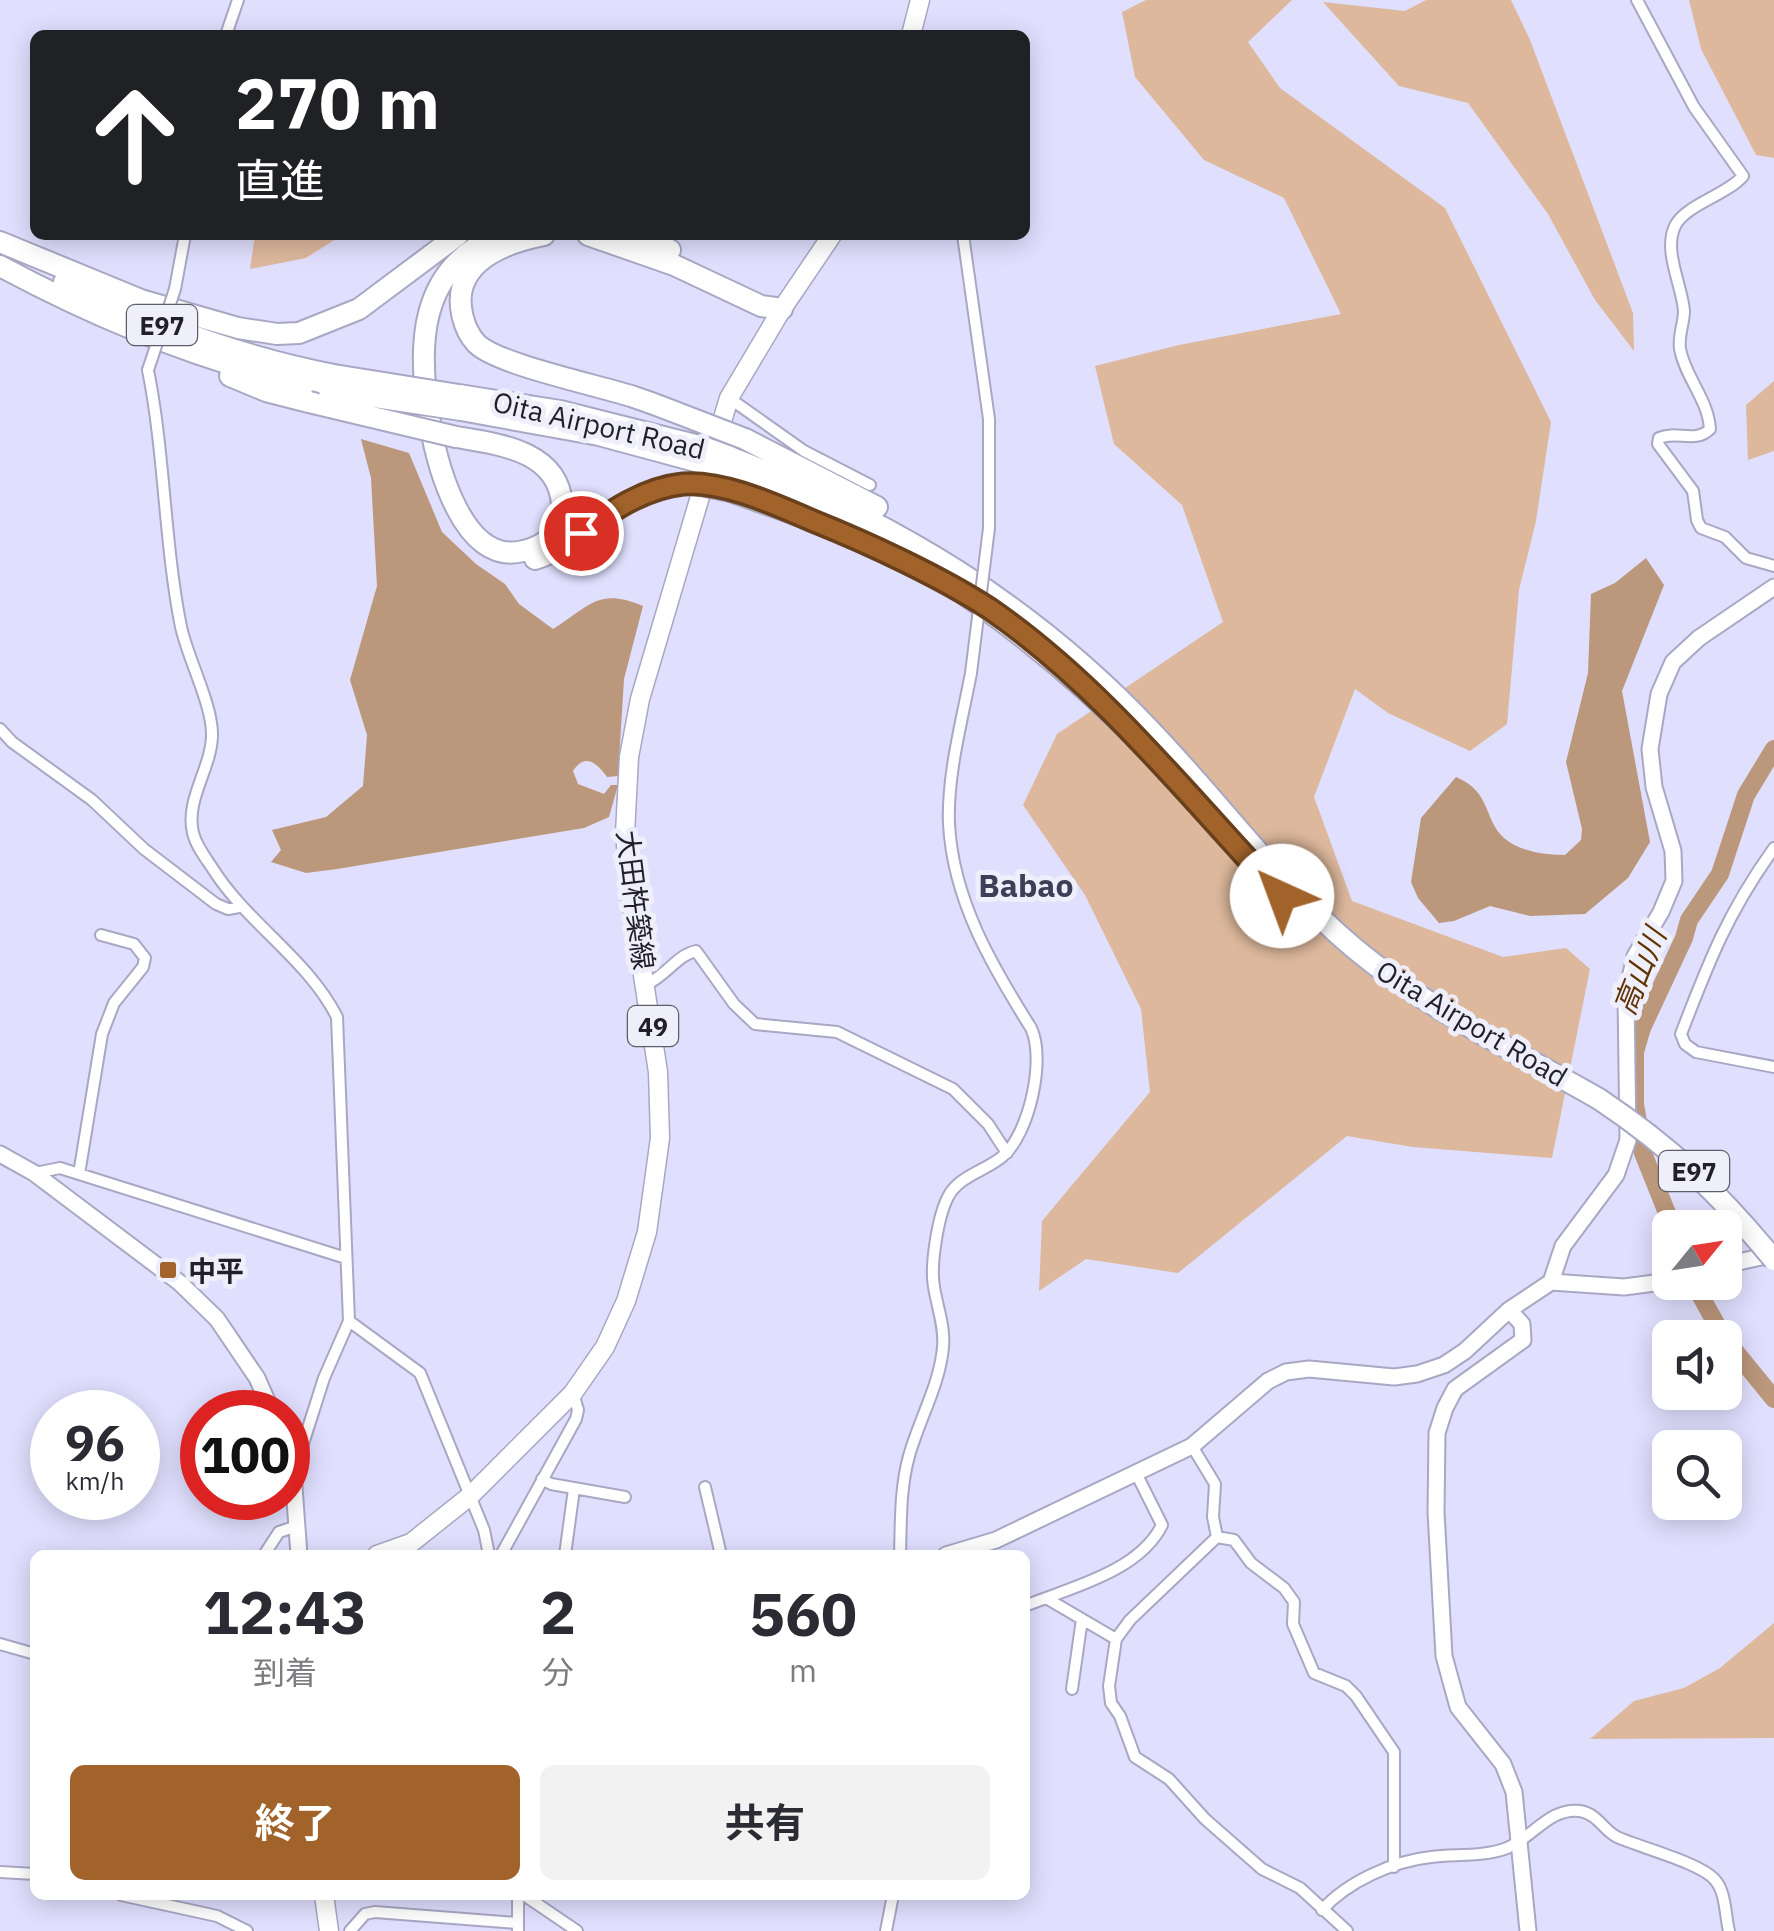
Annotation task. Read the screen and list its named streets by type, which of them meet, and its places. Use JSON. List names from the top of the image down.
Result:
{
  "streets": {
    "highway": ["E97", "Oita Airport Road"],
    "main road": ["大田杵築線", "49"]
  },
  "districts": ["Babao"],
  "water": ["高山川"],
  "places": {
    "transit": ["中平"]
  },
  "north": "top right",
  "page": {
    "turn": ["270 m", "直進"],
    "speed": "96 km/h",
    "limit": "100",
    "eta": [
      "12:43",
      "到着",
      "2",
      "分",
      "560",
      "m"
    ],
    "buttons": ["終了", "共有"]
  }
}
